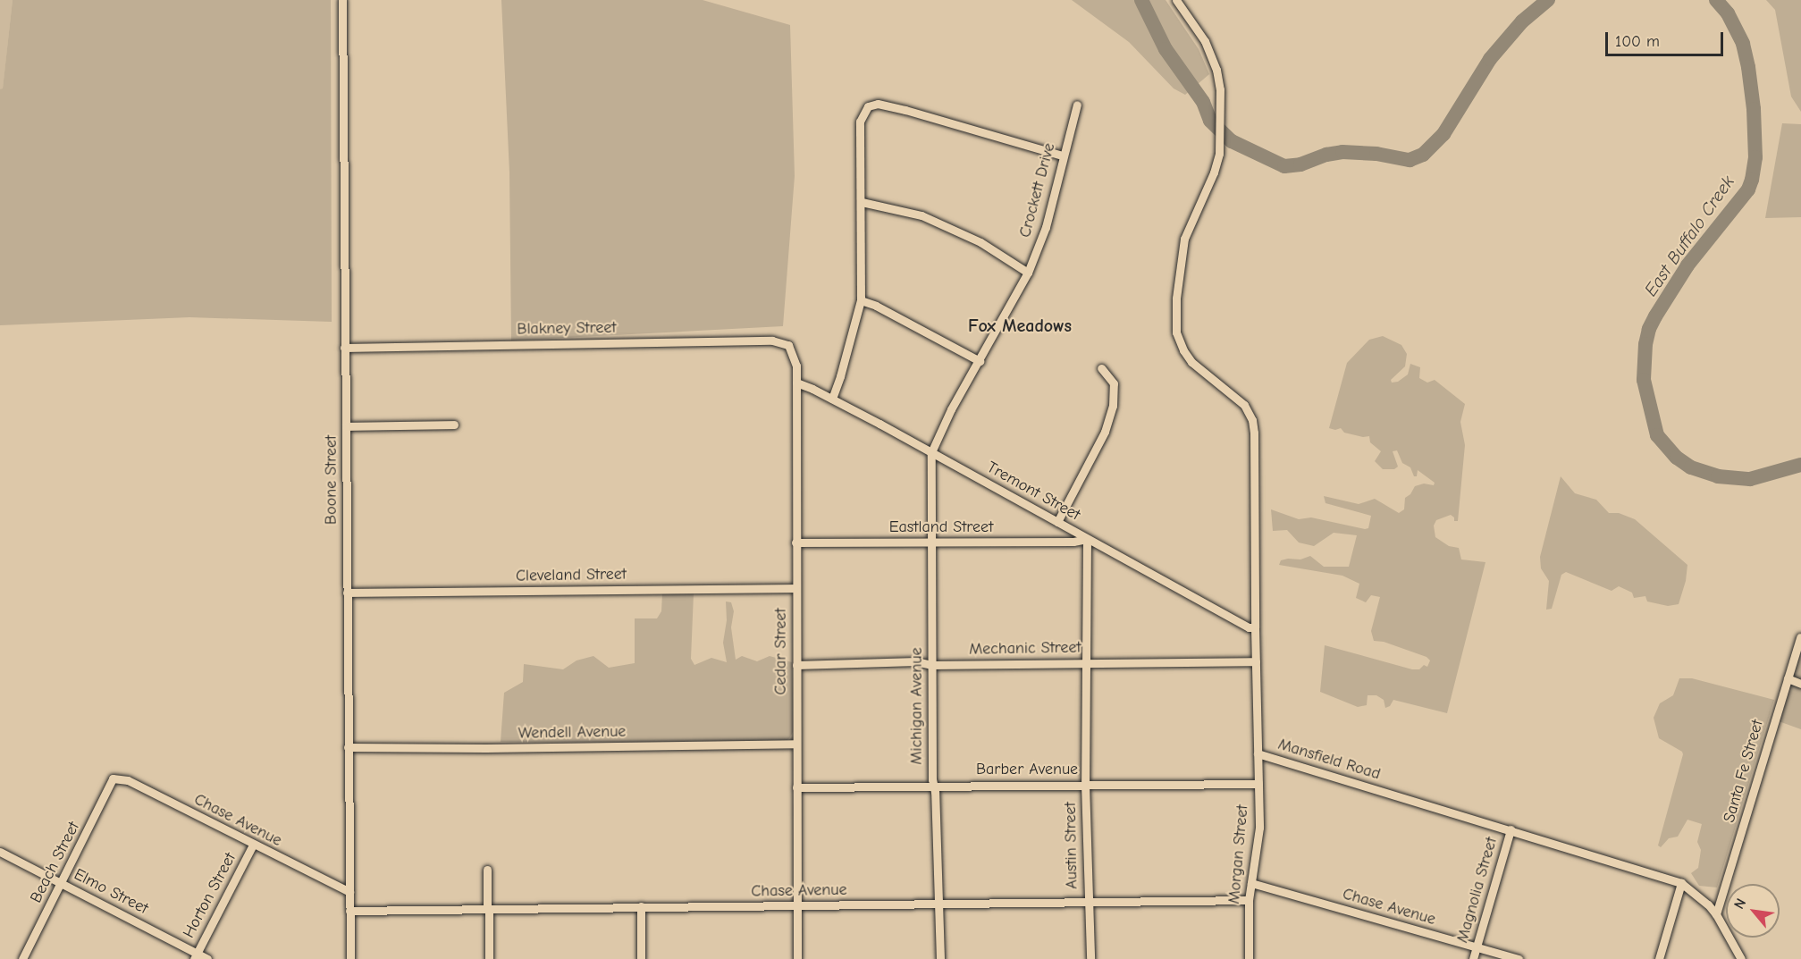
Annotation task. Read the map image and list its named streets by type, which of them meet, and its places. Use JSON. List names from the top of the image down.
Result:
{
  "streets": {
    "street": [
      "Crockett Drive",
      "Blakney Street",
      "Boone Street",
      "Tremont Street",
      "Eastland Street",
      "Cleveland Street",
      "Mechanic Street",
      "Cedar Street",
      "Michigan Avenue",
      "Wendell Avenue",
      "Mansfield Road",
      "Barber Avenue",
      "Santa Fe Street",
      "Chase Avenue",
      "Austin Street",
      "Morgan Street",
      "Beach Street",
      "Magnolia Street",
      "Elmo Street",
      "Horton Street"
    ]
  },
  "crossings": [
    ["Crockett Drive", "Tremont Street"],
    ["Crockett Drive", "Michigan Avenue"],
    ["Blakney Street", "Boone Street"],
    ["Blakney Street", "Cedar Street"],
    ["Boone Street", "Cleveland Street"],
    ["Boone Street", "Wendell Avenue"],
    ["Boone Street", "Chase Avenue"],
    ["Tremont Street", "Eastland Street"],
    ["Tremont Street", "Cedar Street"],
    ["Tremont Street", "Michigan Avenue"],
    ["Tremont Street", "Mansfield Road"],
    ["Tremont Street", "Austin Street"],
    ["Eastland Street", "Cedar Street"],
    ["Eastland Street", "Michigan Avenue"],
    ["Eastland Street", "Austin Street"],
    ["Cleveland Street", "Cedar Street"],
    ["Mechanic Street", "Cedar Street"],
    ["Mechanic Street", "Michigan Avenue"],
    ["Mechanic Street", "Mansfield Road"],
    ["Mechanic Street", "Austin Street"],
    ["Cedar Street", "Wendell Avenue"],
    ["Cedar Street", "Barber Avenue"],
    ["Cedar Street", "Chase Avenue"],
    ["Michigan Avenue", "Barber Avenue"],
    ["Michigan Avenue", "Chase Avenue"],
    ["Mansfield Road", "Santa Fe Street"],
    ["Mansfield Road", "Morgan Street"],
    ["Mansfield Road", "Magnolia Street"],
    ["Barber Avenue", "Austin Street"],
    ["Barber Avenue", "Morgan Street"],
    ["Chase Avenue", "Austin Street"],
    ["Chase Avenue", "Morgan Street"],
    ["Chase Avenue", "Beach Street"],
    ["Chase Avenue", "Magnolia Street"],
    ["Chase Avenue", "Horton Street"],
    ["Beach Street", "Elmo Street"],
    ["Elmo Street", "Horton Street"]
  ],
  "districts": ["Fox Meadows"],
  "water": ["East Buffalo Creek"],
  "scale_bar": "100 m",
  "north": "top left"
}
